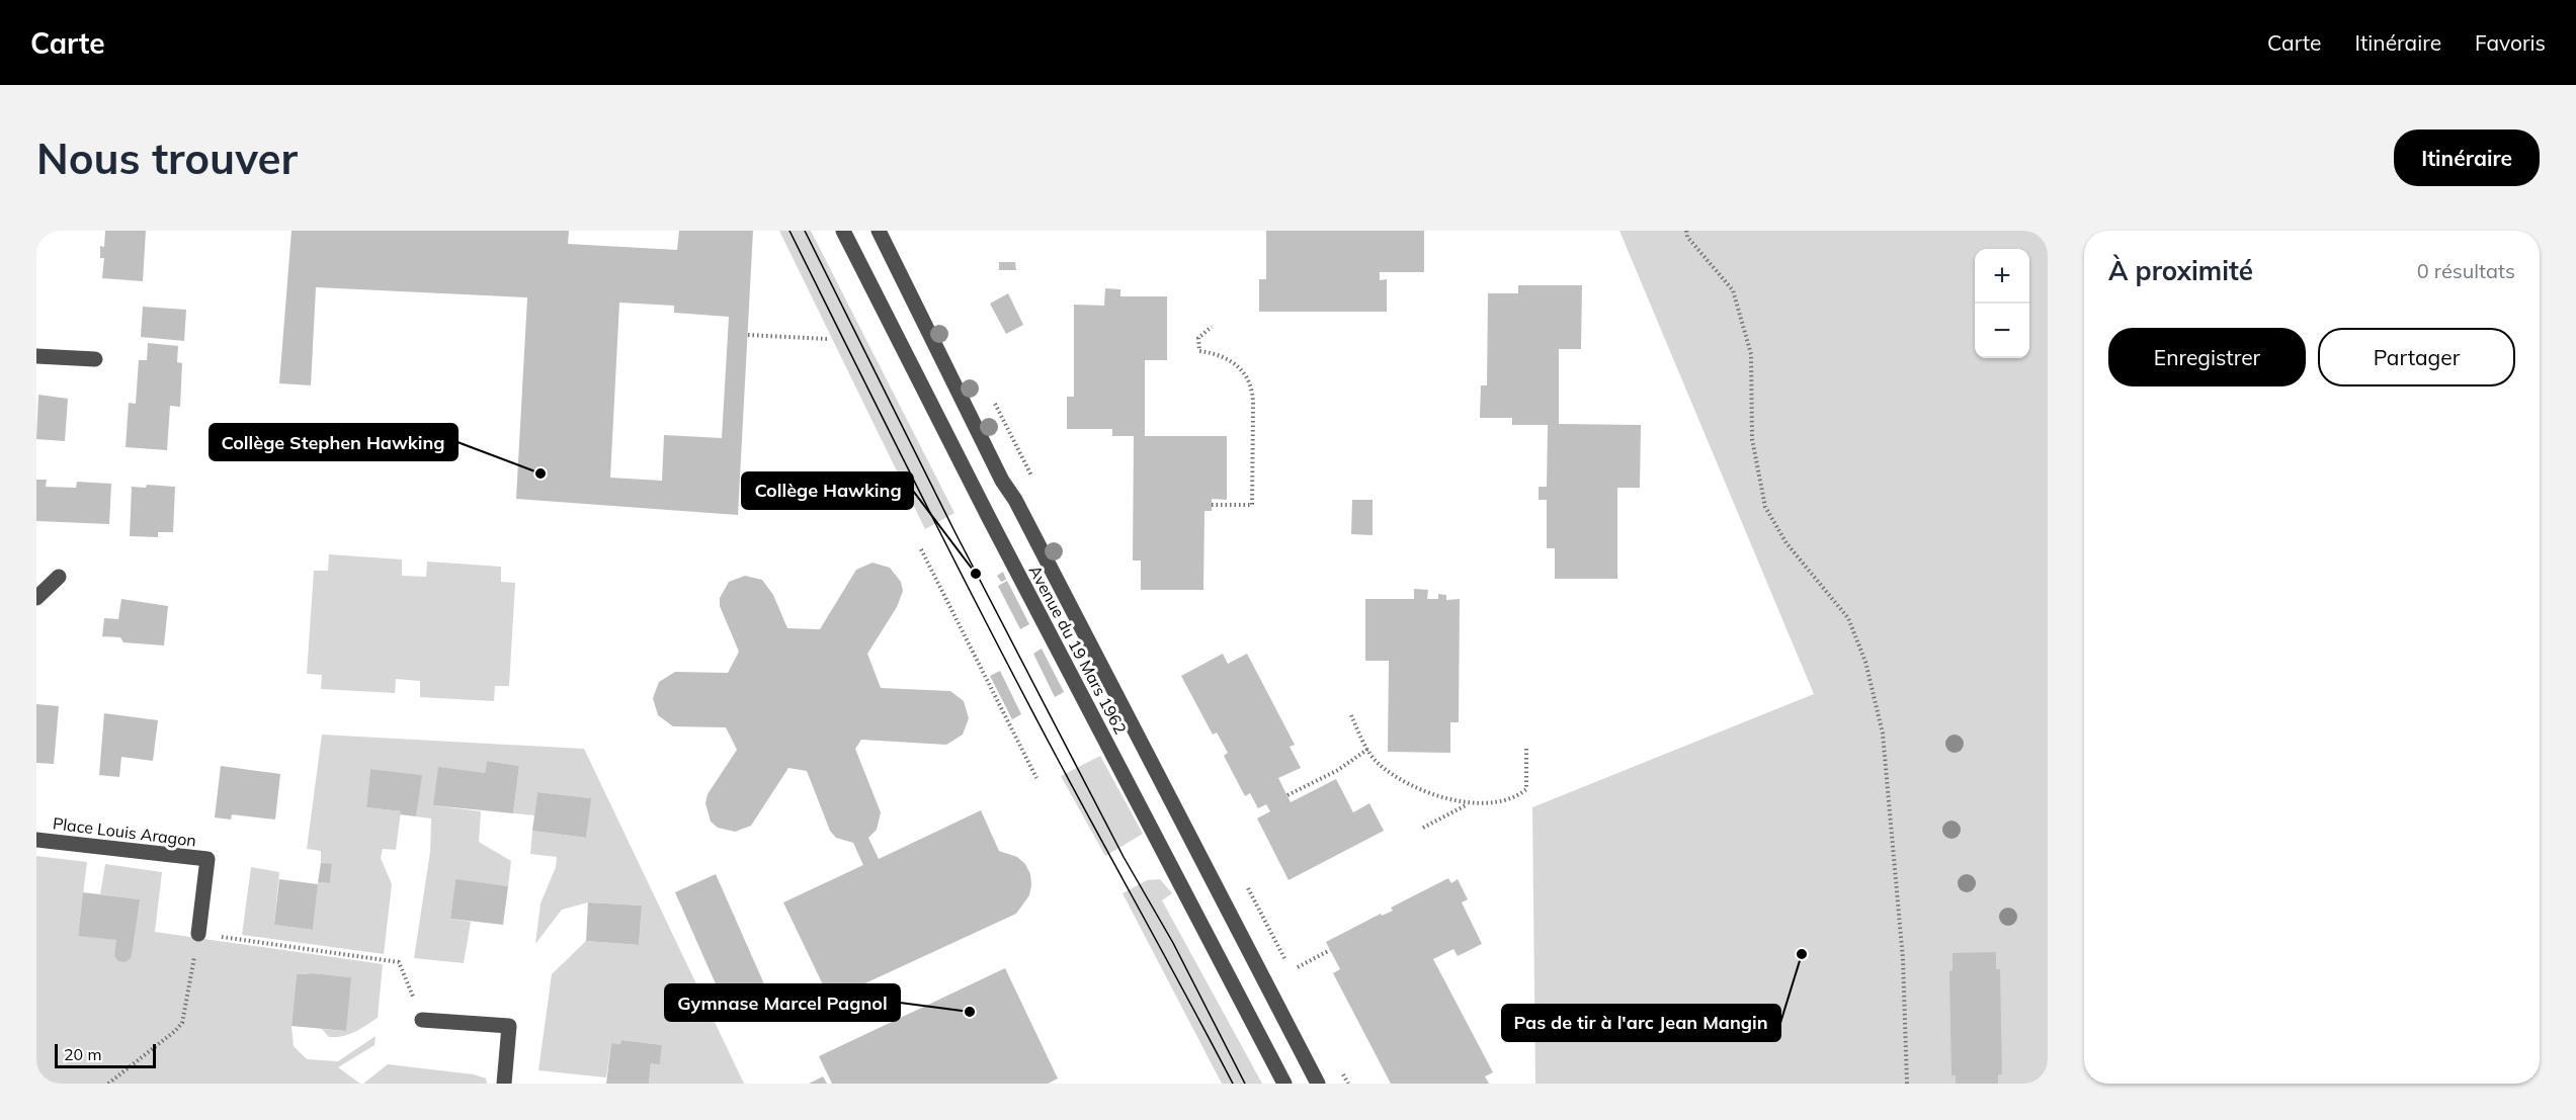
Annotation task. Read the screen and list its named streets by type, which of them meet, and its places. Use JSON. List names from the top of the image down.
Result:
{
  "streets": {
    "street": ["Avenue du 19 Mars 1962", "Place Louis Aragon"]
  },
  "places": [
    "Collège Stephen Hawking",
    "Collège Hawking",
    "Pas de tir à l'arc Jean Mangin",
    "Gymnase Marcel Pagnol"
  ],
  "scale_bar": "20 m",
  "page": {
    "header": "Carte",
    "nav": ["Carte", "Itinéraire", "Favoris"],
    "buttons": [
      "Itinéraire",
      ["Enregistrer", "Partager"]
    ],
    "title": "Nous trouver",
    "heading": ["À proximité", "0 résultats"],
    "map_buttons": ["+", "−"],
    "scale": "20 m"
  }
}
